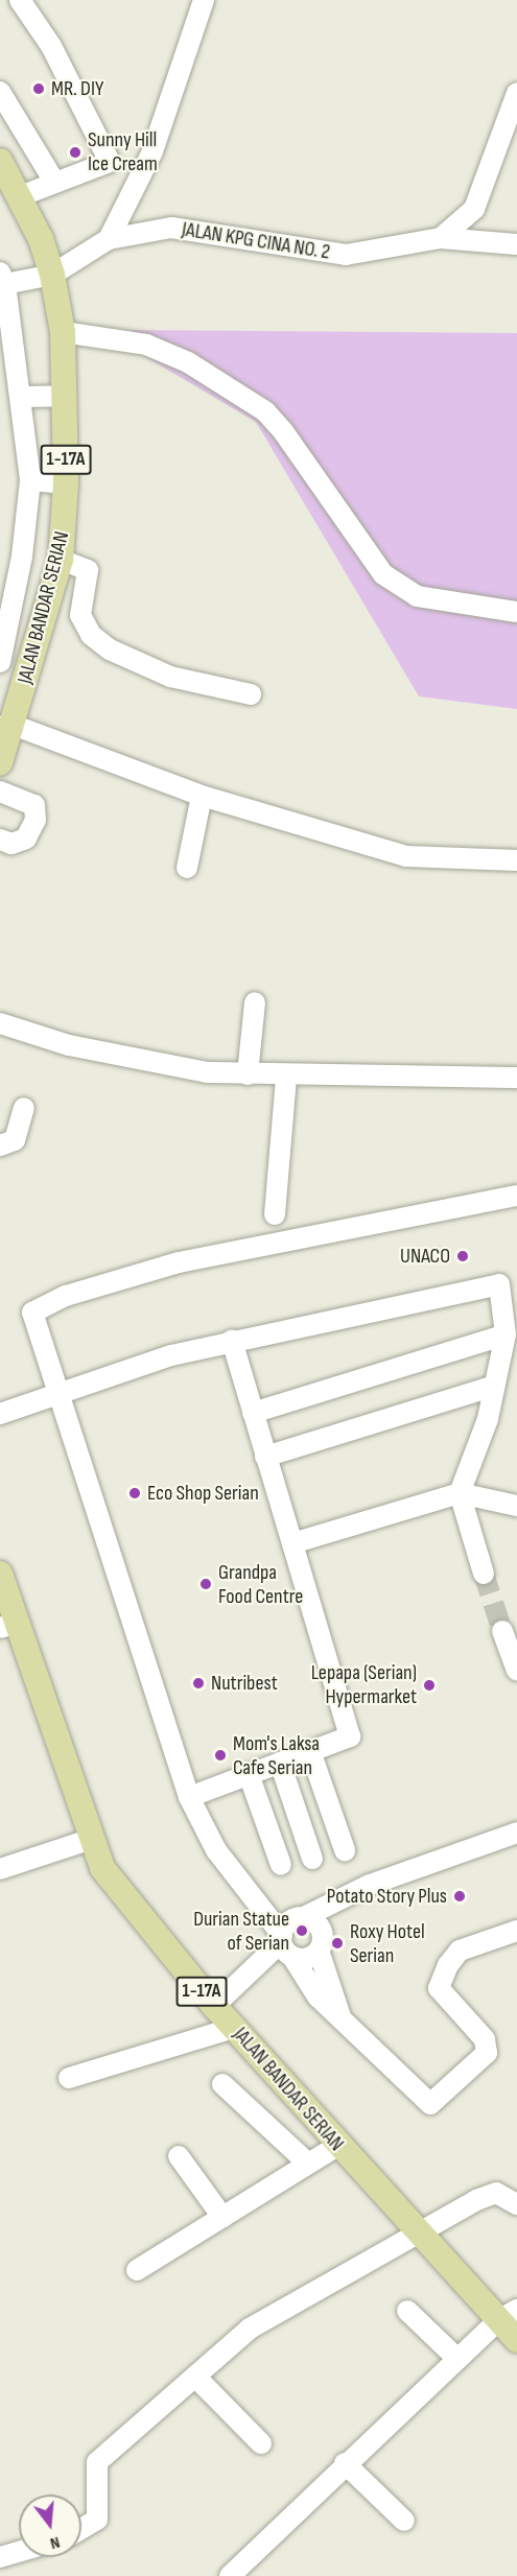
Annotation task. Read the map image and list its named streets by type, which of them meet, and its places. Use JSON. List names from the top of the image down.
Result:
{
  "streets": {
    "main road": ["1-17A", "JALAN BANDAR SERIAN"],
    "street": ["JALAN KPG CINA NO. 2"]
  },
  "places": [
    "MR. DIY",
    "Sunny Hill Ice Cream",
    "UNACO",
    "Eco Shop Serian",
    "Grandpa Food Centre",
    "Nutribest",
    "Lepapa (Serian) Hypermarket",
    "Mom's Laksa Cafe Serian",
    "Potato Story Plus",
    "Durian Statue of Serian",
    "Roxy Hotel Serian"
  ],
  "north": "bottom"
}
